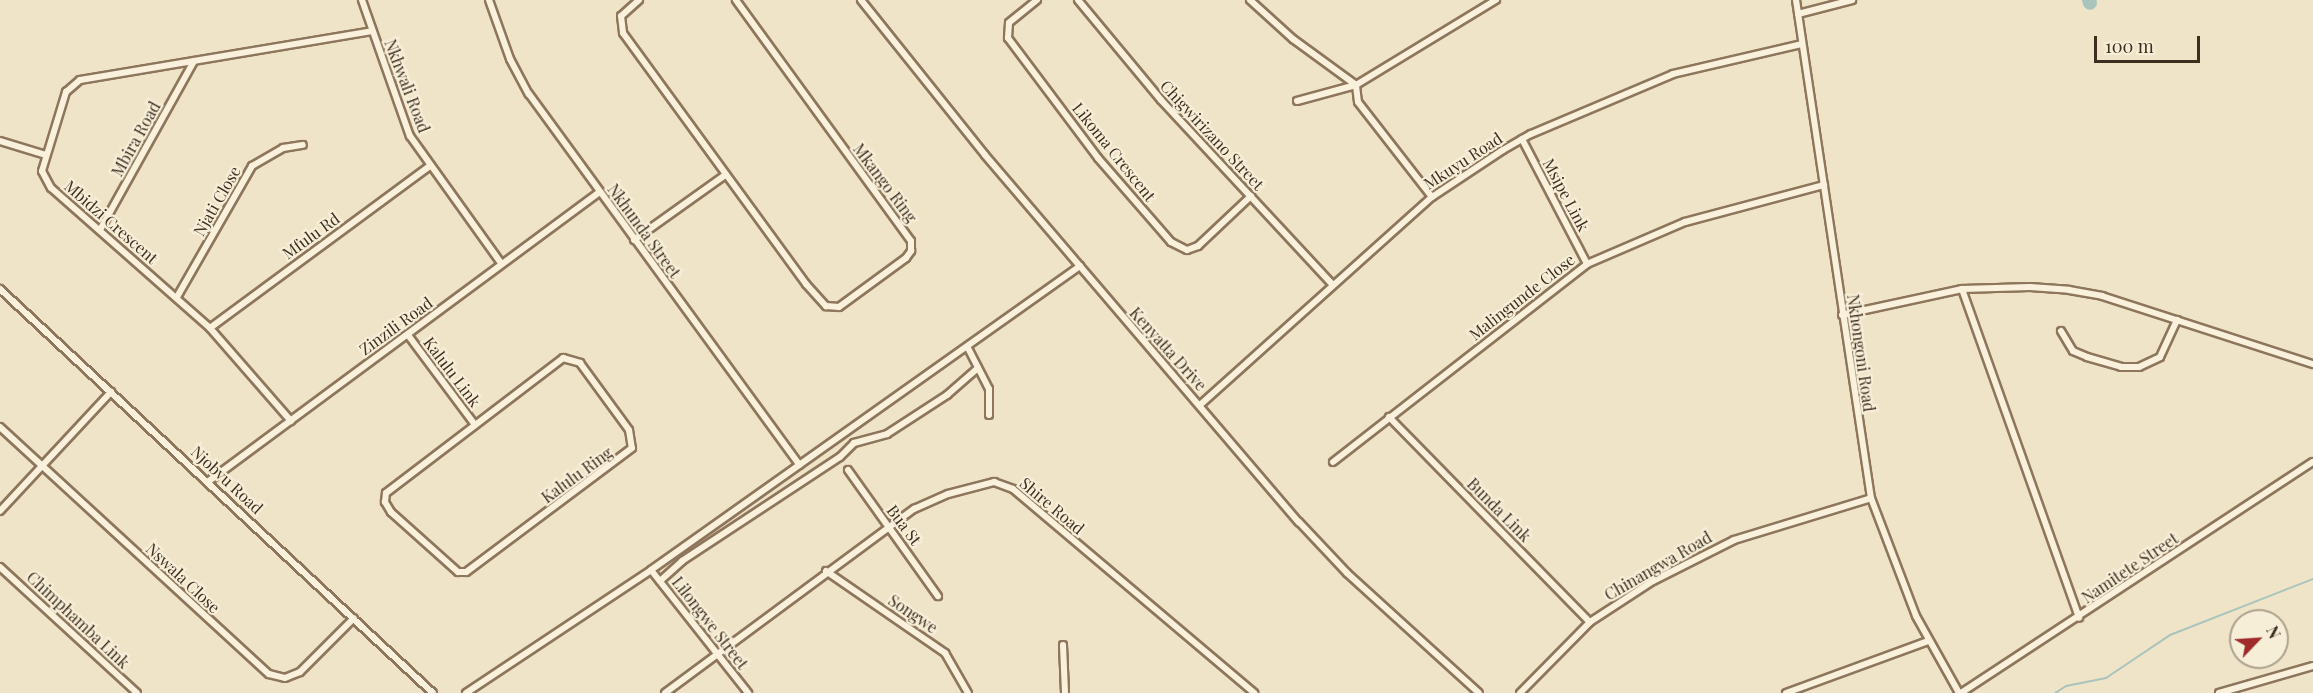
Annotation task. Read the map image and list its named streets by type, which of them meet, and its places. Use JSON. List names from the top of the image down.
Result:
{
  "streets": {
    "street": [
      "Nkhwali Road",
      "Chigwirizano Street",
      "Mbira Road",
      "Likoma Crescent",
      "Mkuyu Road",
      "Mkango Ring",
      "Msipe Link",
      "Njati Close",
      "Mbidzi Crescent",
      "Nkhunda Street",
      "Mfulu Rd",
      "Malingunde Close",
      "Zinzili Road",
      "Kenyatta Drive",
      "Nkhongoni Road",
      "Kalulu Link",
      "Kalulu Ring",
      "Njobvu Road",
      "Shire Road",
      "Bunda Link",
      "Bua St",
      "Chinangwa Road",
      "Namitete Street",
      "Nswala Close",
      "Songwe",
      "Chimphamba Link",
      "Lilongwe Street"
    ]
  },
  "crossings": [
    ["Nkhwali Road", "Mbidzi Crescent"],
    ["Nkhwali Road", "Mfulu Rd"],
    ["Nkhwali Road", "Zinzili Road"],
    ["Chigwirizano Street", "Likoma Crescent"],
    ["Chigwirizano Street", "Mkuyu Road"],
    ["Mbira Road", "Mbidzi Crescent"],
    ["Mkuyu Road", "Msipe Link"],
    ["Mkuyu Road", "Kenyatta Drive"],
    ["Mkuyu Road", "Nkhongoni Road"],
    ["Msipe Link", "Malingunde Close"],
    ["Njati Close", "Mbidzi Crescent"],
    ["Mbidzi Crescent", "Mfulu Rd"],
    ["Mbidzi Crescent", "Zinzili Road"],
    ["Nkhunda Street", "Zinzili Road"],
    ["Malingunde Close", "Nkhongoni Road"],
    ["Malingunde Close", "Bunda Link"],
    ["Zinzili Road", "Kalulu Link"],
    ["Zinzili Road", "Njobvu Road"],
    ["Nkhongoni Road", "Chinangwa Road"],
    ["Nkhongoni Road", "Namitete Street"],
    ["Kalulu Link", "Kalulu Ring"],
    ["Njobvu Road", "Nswala Close"],
    ["Shire Road", "Bua St"],
    ["Shire Road", "Songwe"],
    ["Shire Road", "Lilongwe Street"],
    ["Bunda Link", "Chinangwa Road"]
  ],
  "scale_bar": "100 m",
  "north": "top right"
}
